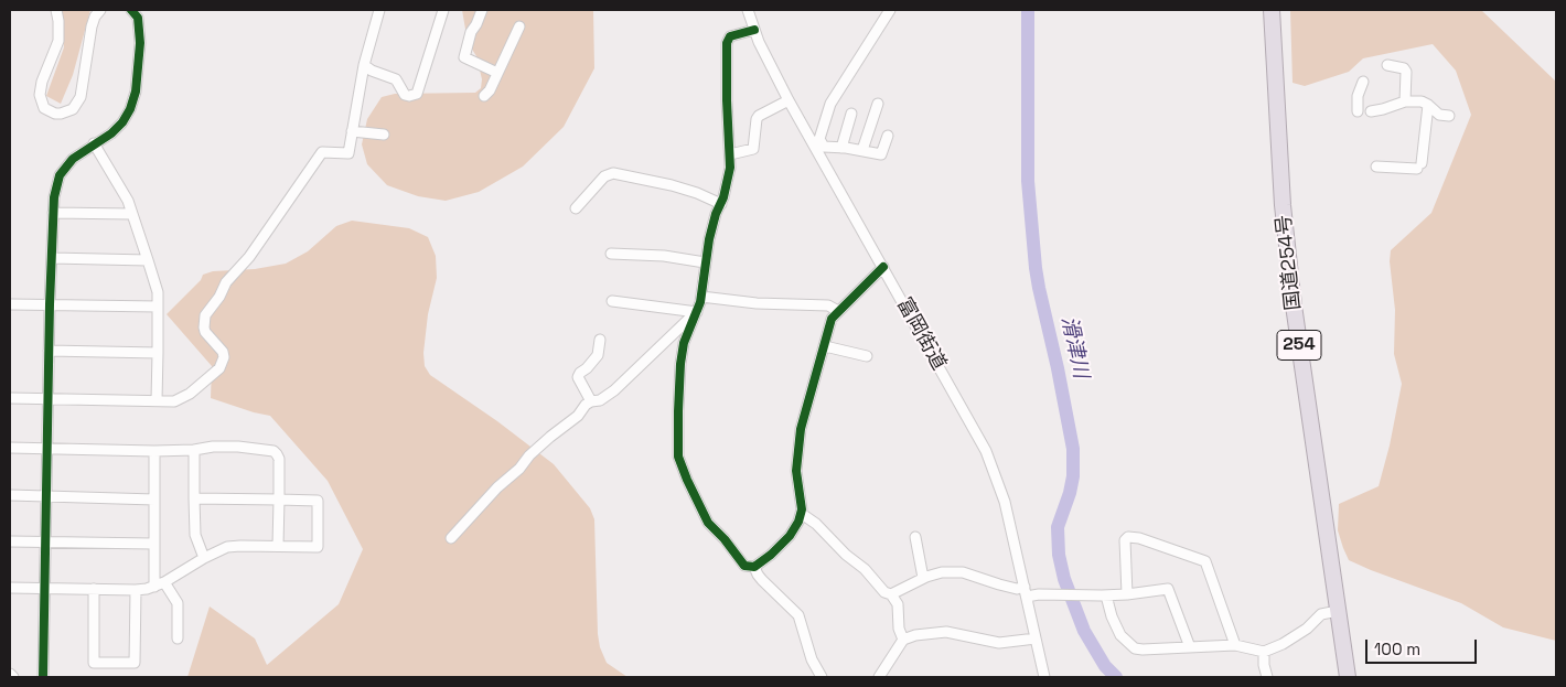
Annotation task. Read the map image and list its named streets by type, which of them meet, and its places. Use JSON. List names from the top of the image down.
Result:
{
  "streets": {
    "highway": ["国道254号", "254"],
    "street": ["富岡街道"]
  },
  "water": ["滑津川"],
  "scale_bar": "100 m"
}
